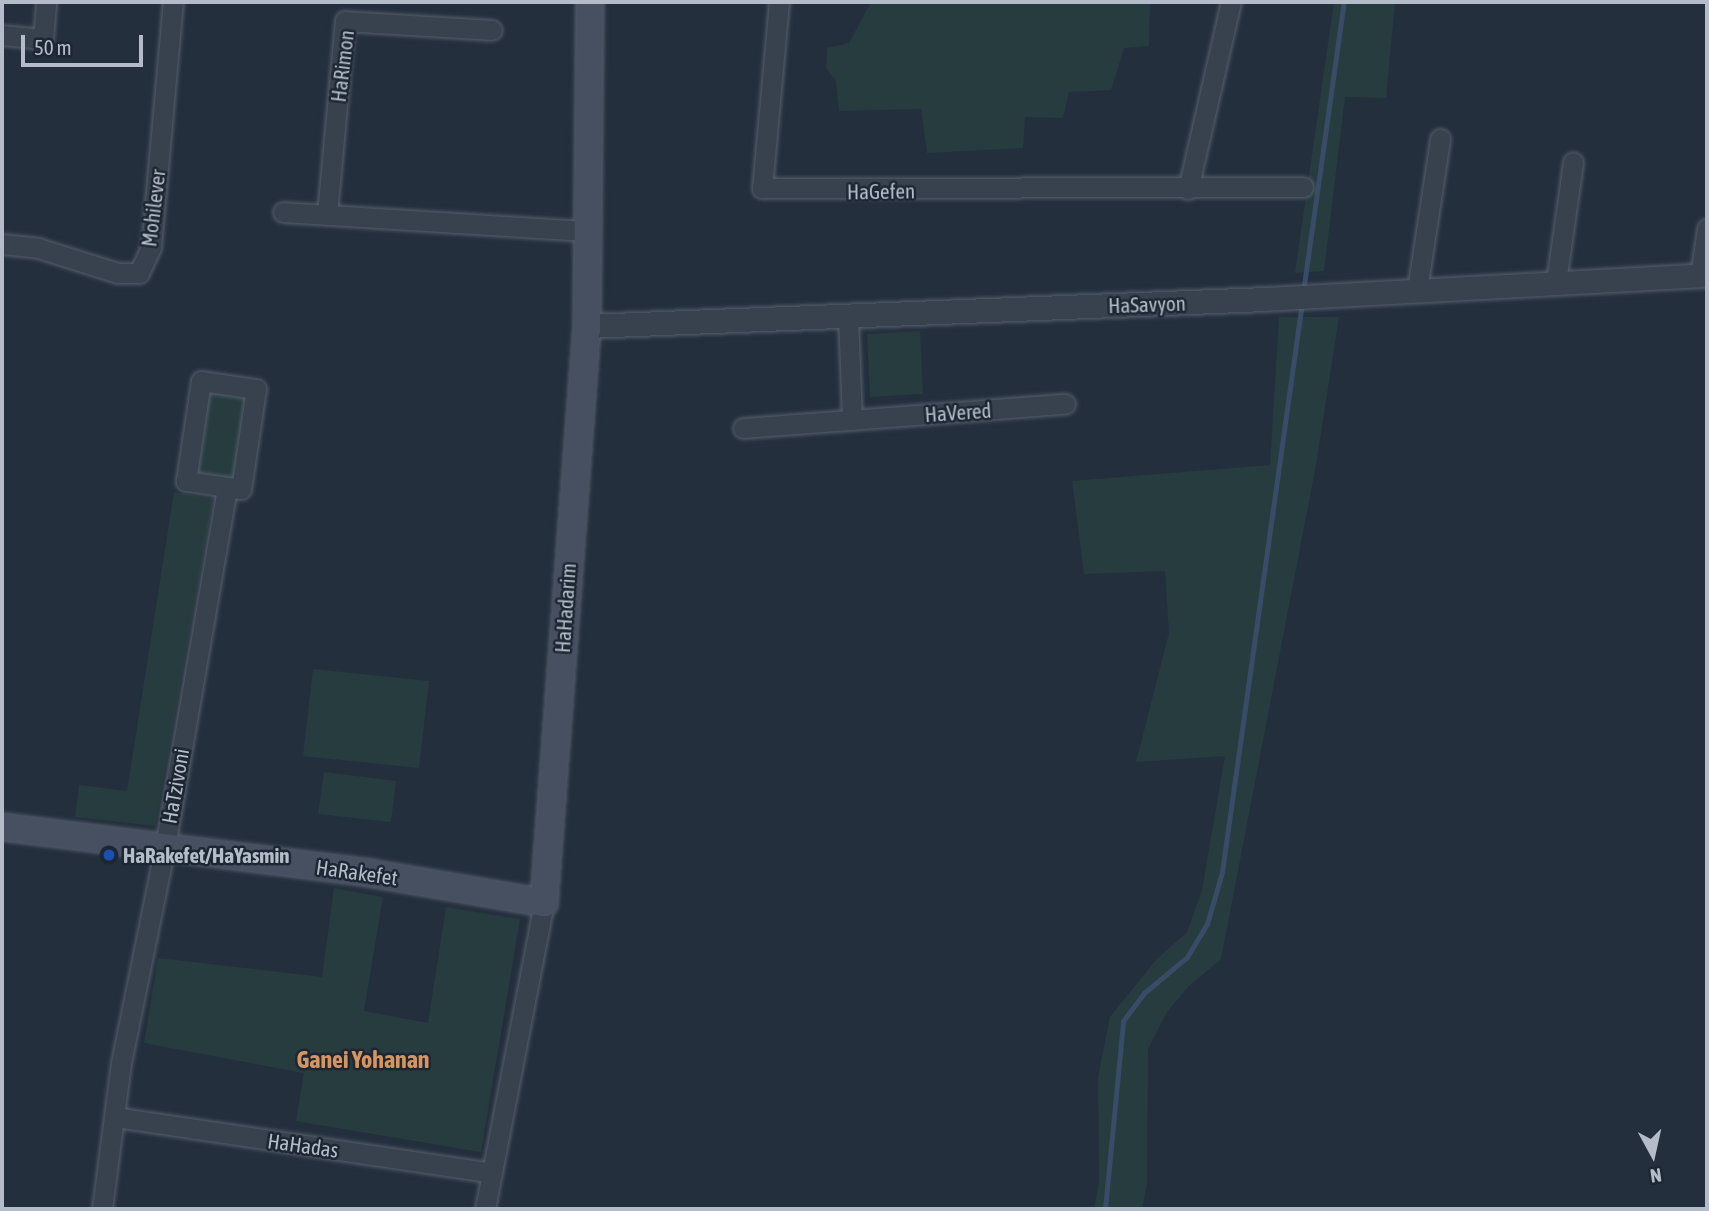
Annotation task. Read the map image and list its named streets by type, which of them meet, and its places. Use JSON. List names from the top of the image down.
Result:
{
  "streets": {
    "main road": ["HaHadarim", "HaRakefet"],
    "street": [
      "HaRimon",
      "HaGefen",
      "Mohilever",
      "HaSavyon",
      "HaVered",
      "HaTzivoni",
      "HaHadas"
    ]
  },
  "crossings": [
    ["HaSavyon", "HaHadarim"],
    ["HaHadarim", "HaRakefet"],
    ["HaHadarim", "HaHadas"],
    ["HaTzivoni", "HaRakefet"],
    ["HaTzivoni", "HaHadas"]
  ],
  "districts": ["Ganei Yohanan"],
  "places": ["HaRakefet/HaYasmin"],
  "scale_bar": "50 m",
  "north": "bottom"
}
